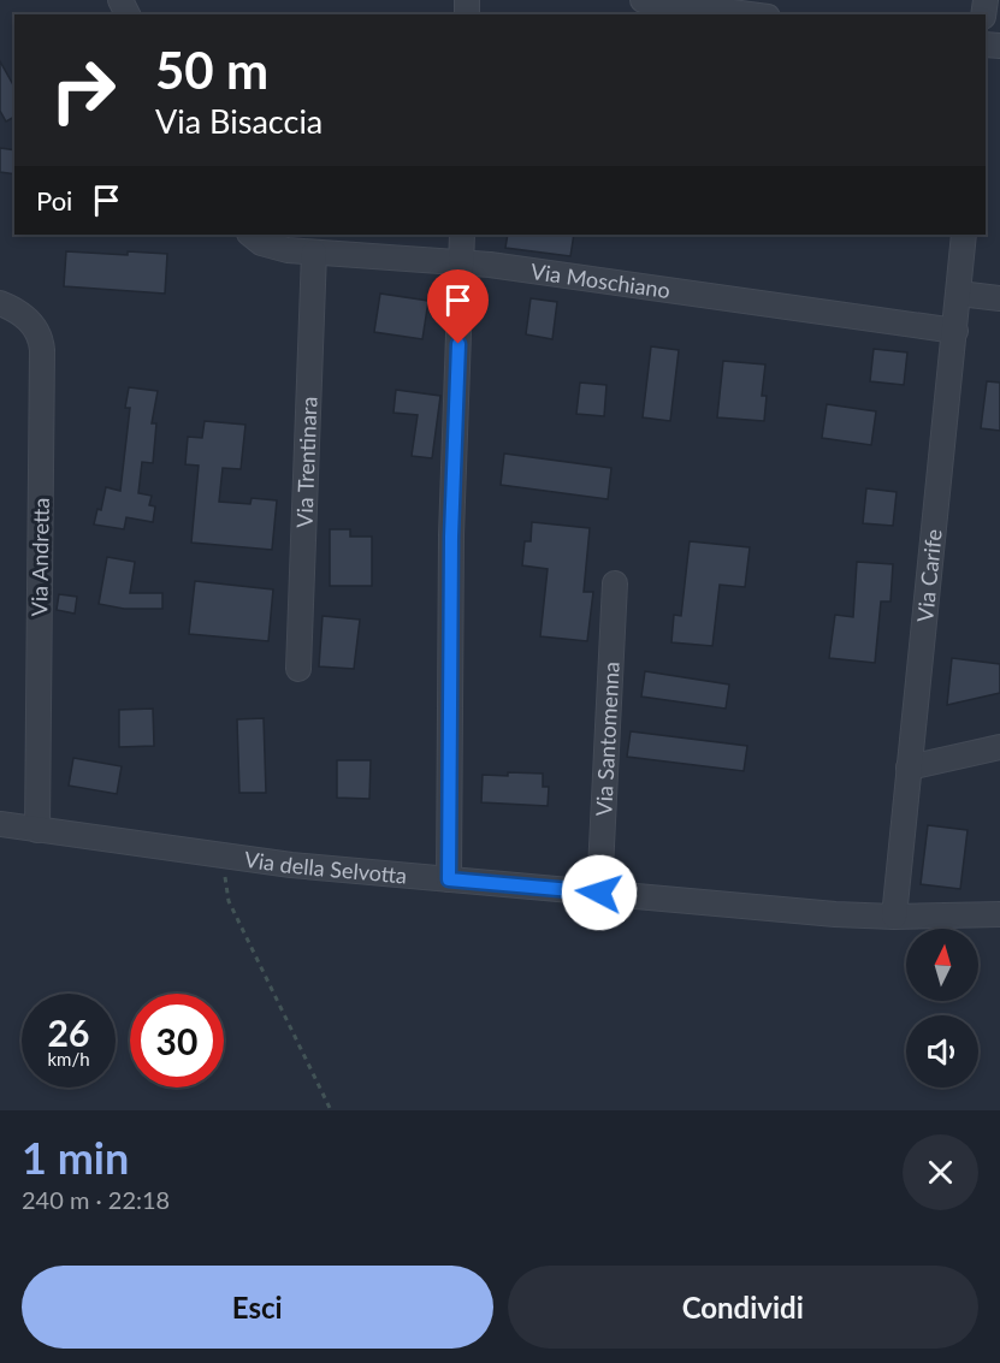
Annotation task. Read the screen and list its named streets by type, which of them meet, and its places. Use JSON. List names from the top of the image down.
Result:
{
  "streets": {
    "street": [
      "Via Moschiano",
      "Via Trentinara",
      "Via Andretta",
      "Via Carife",
      "Via Santomenna",
      "Via della Selvotta"
    ]
  },
  "crossings": [
    ["Via Moschiano", "Via Trentinara"],
    ["Via Moschiano", "Via Carife"],
    ["Via Andretta", "Via della Selvotta"],
    ["Via Carife", "Via della Selvotta"],
    ["Via Santomenna", "Via della Selvotta"]
  ],
  "north": "top",
  "page": {
    "turn": ["50 m", "Via Bisaccia"],
    "then": "Poi",
    "speed": "26 km/h",
    "limit": "30",
    "heading": ["1 min", "240 m · 22:18"],
    "buttons": ["Esci", "Condividi"]
  }
}
